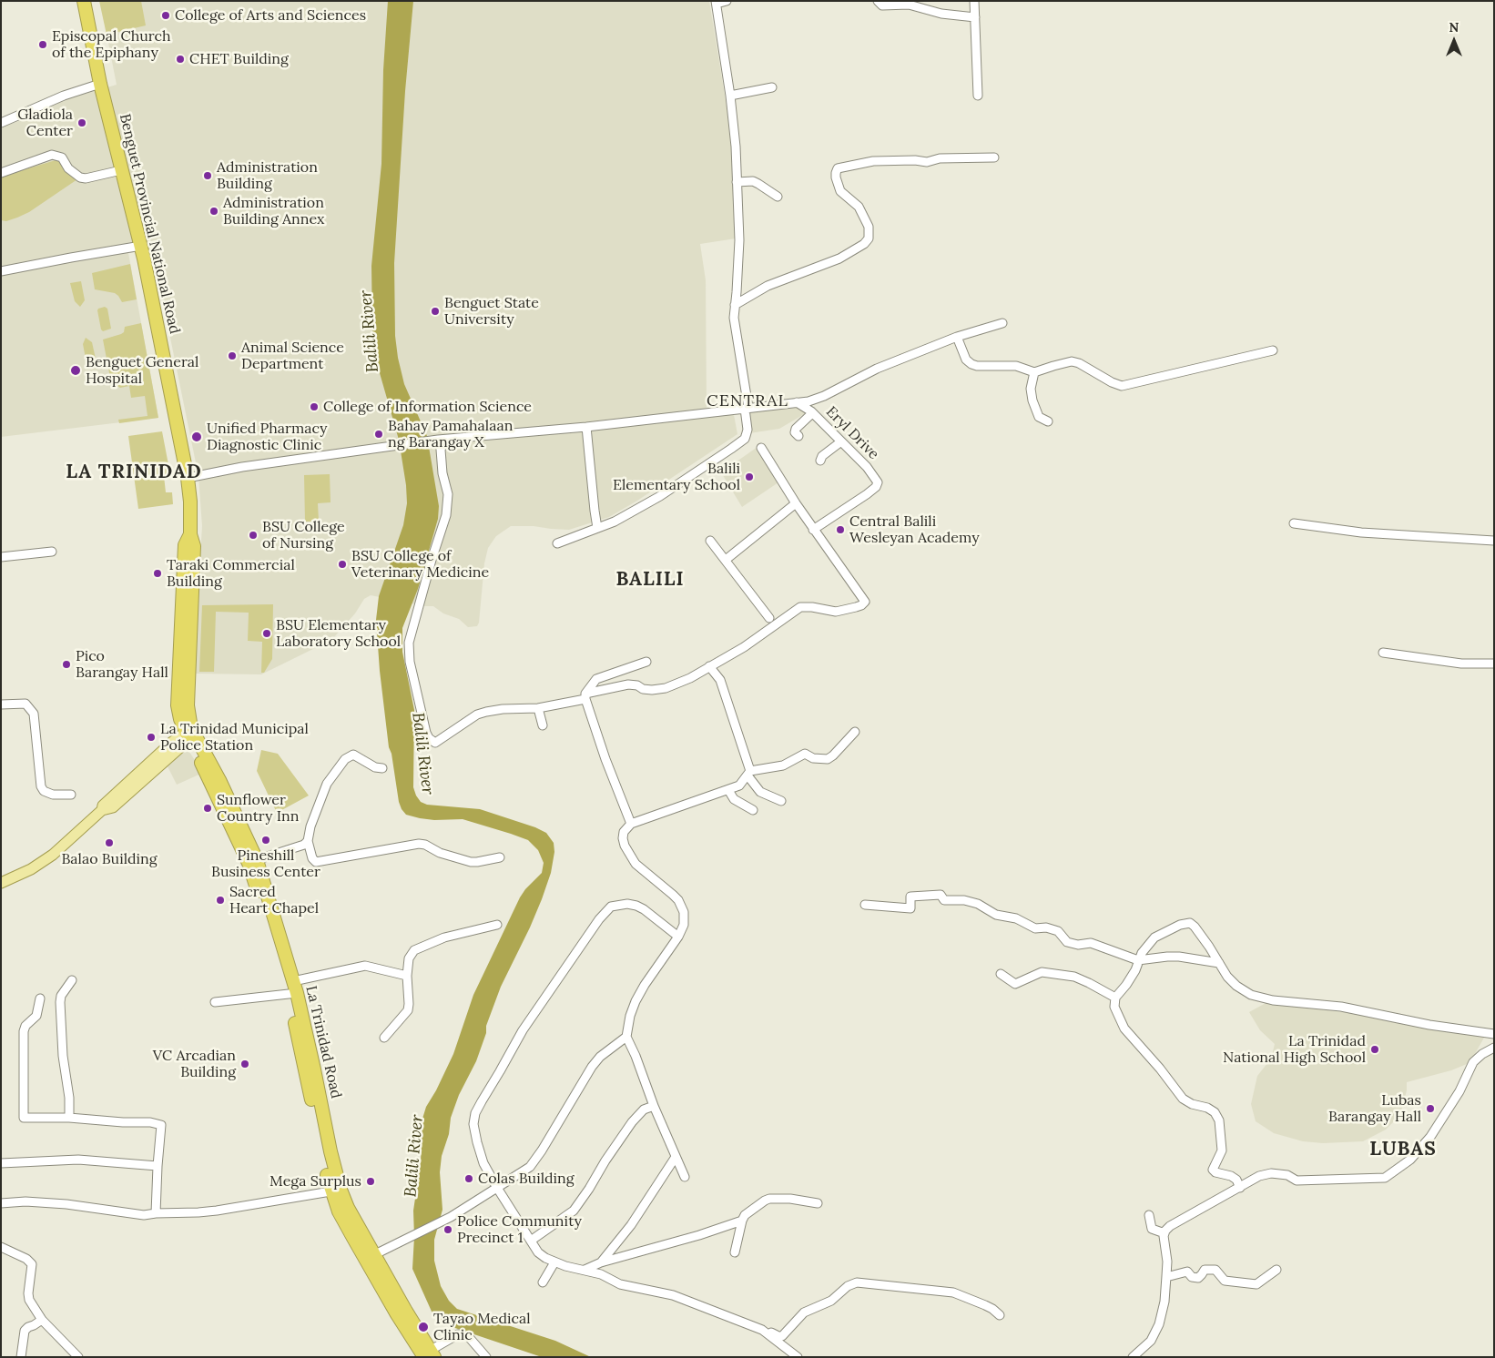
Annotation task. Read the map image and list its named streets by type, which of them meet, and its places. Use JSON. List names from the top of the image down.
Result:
{
  "streets": {
    "highway": ["Benguet Provincial National Road", "La Trinidad Road"],
    "street": ["Eryl Drive"]
  },
  "crossings": [
    ["Benguet Provincial National Road", "La Trinidad Road"]
  ],
  "districts": [
    "CENTRAL",
    "LA TRINIDAD",
    "BALILI",
    "LUBAS"
  ],
  "water": ["Balili River"],
  "places": [
    "College of Arts and Sciences",
    "Episcopal Church of the Epiphany",
    "CHET Building",
    "Gladiola Center",
    "Administration Building",
    "Administration Building Annex",
    "Benguet State University",
    "Animal Science Department",
    "Benguet General Hospital",
    "College of Information Science",
    "Bahay Pamahalaan ng Barangay X",
    "Unified Pharmacy Diagnostic Clinic",
    "Balili Elementary School",
    "Central Balili Wesleyan Academy",
    "BSU College of Nursing",
    "BSU College of Veterinary Medicine",
    "Taraki Commercial Building",
    "BSU Elementary Laboratory School",
    "Pico Barangay Hall",
    "La Trinidad Municipal Police Station",
    "Sunflower Country Inn",
    "Pineshill Business Center",
    "Balao Building",
    "Sacred Heart Chapel",
    "La Trinidad National High School",
    "VC Arcadian Building",
    "Lubas Barangay Hall",
    "Colas Building",
    "Mega Surplus",
    "Police Community Precinct 1",
    "Tayao Medical Clinic"
  ],
  "north": "top"
}
